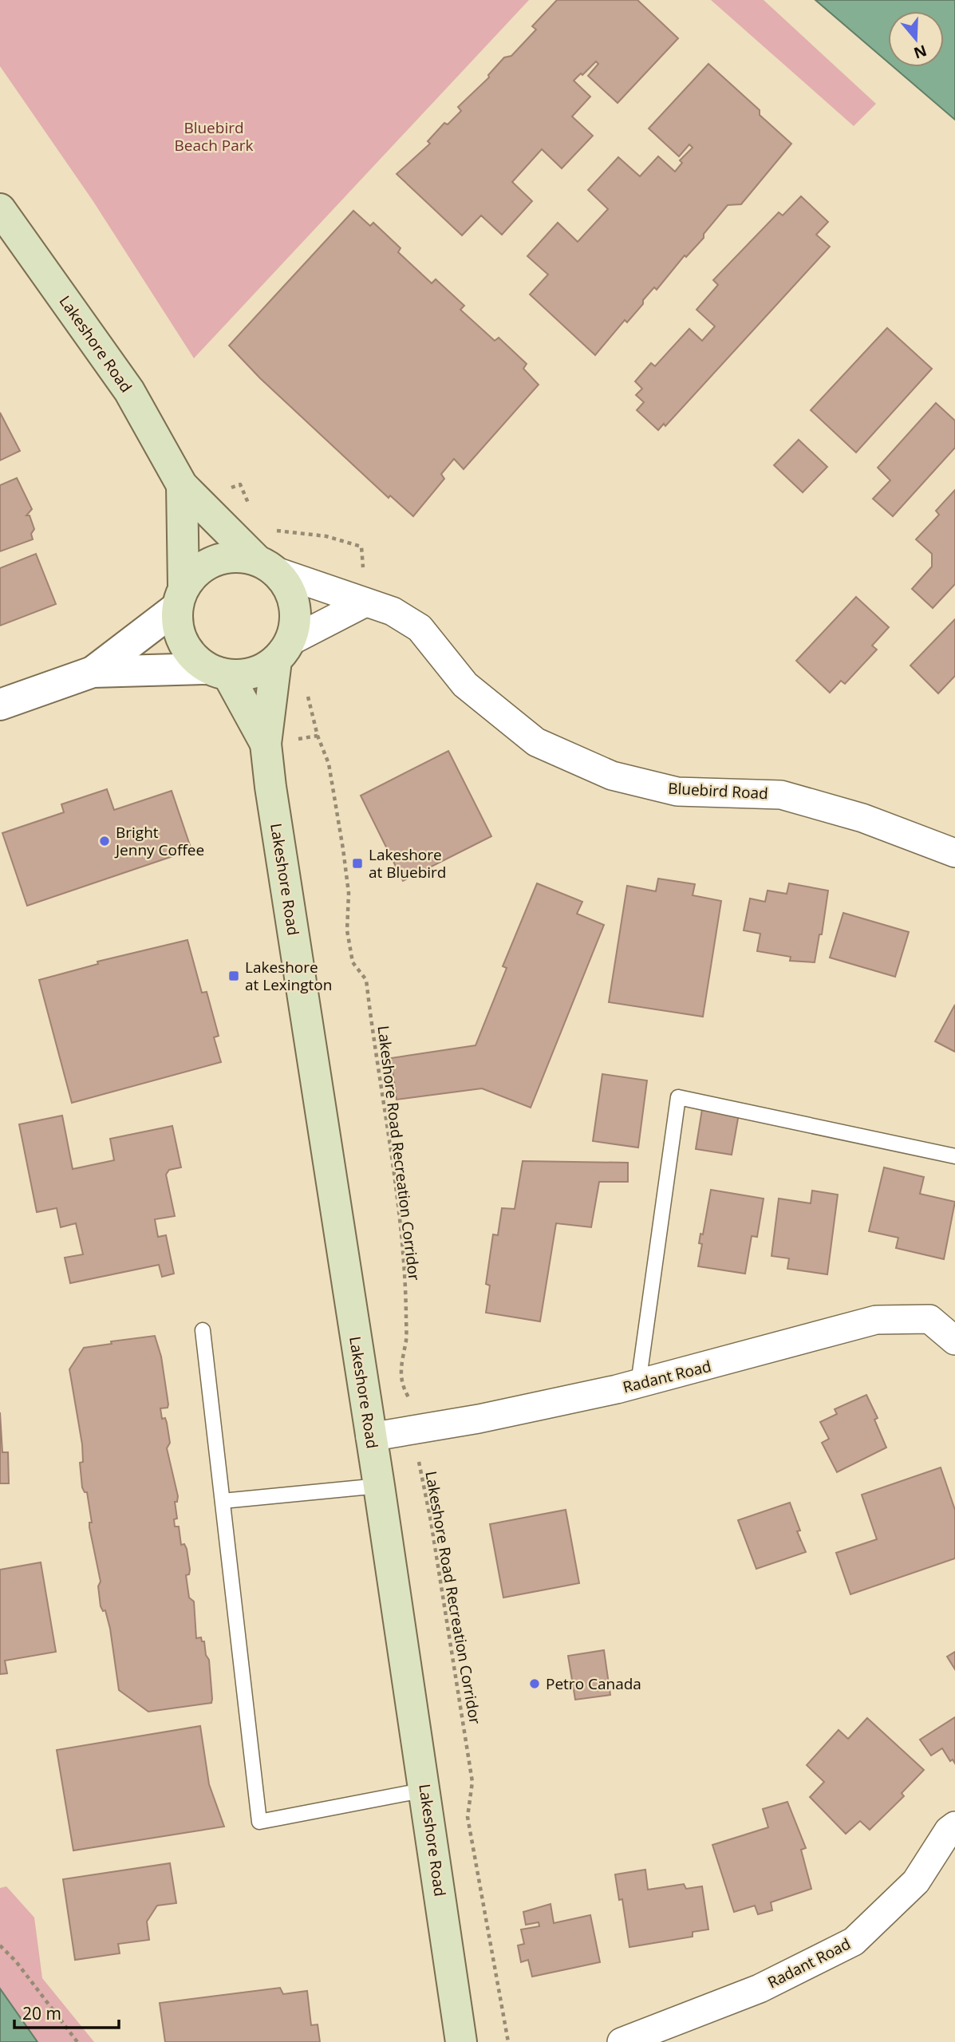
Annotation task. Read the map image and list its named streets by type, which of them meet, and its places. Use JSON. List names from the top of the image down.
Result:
{
  "streets": {
    "main road": ["Lakeshore Road"],
    "street": ["Bluebird Road", "Radant Road"],
    "path": ["Lakeshore Road Recreation Corridor"]
  },
  "crossings": [
    ["Lakeshore Road", "Bluebird Road"],
    ["Lakeshore Road", "Radant Road"],
    ["Lakeshore Road Recreation Corridor", "Radant Road"]
  ],
  "parks": ["Bluebird Beach Park"],
  "places": {
    "other": ["Bright Jenny Coffee", "Petro Canada"],
    "transit": ["Lakeshore at Bluebird", "Lakeshore at Lexington"]
  },
  "scale_bar": "20 m",
  "north": "bottom"
}
